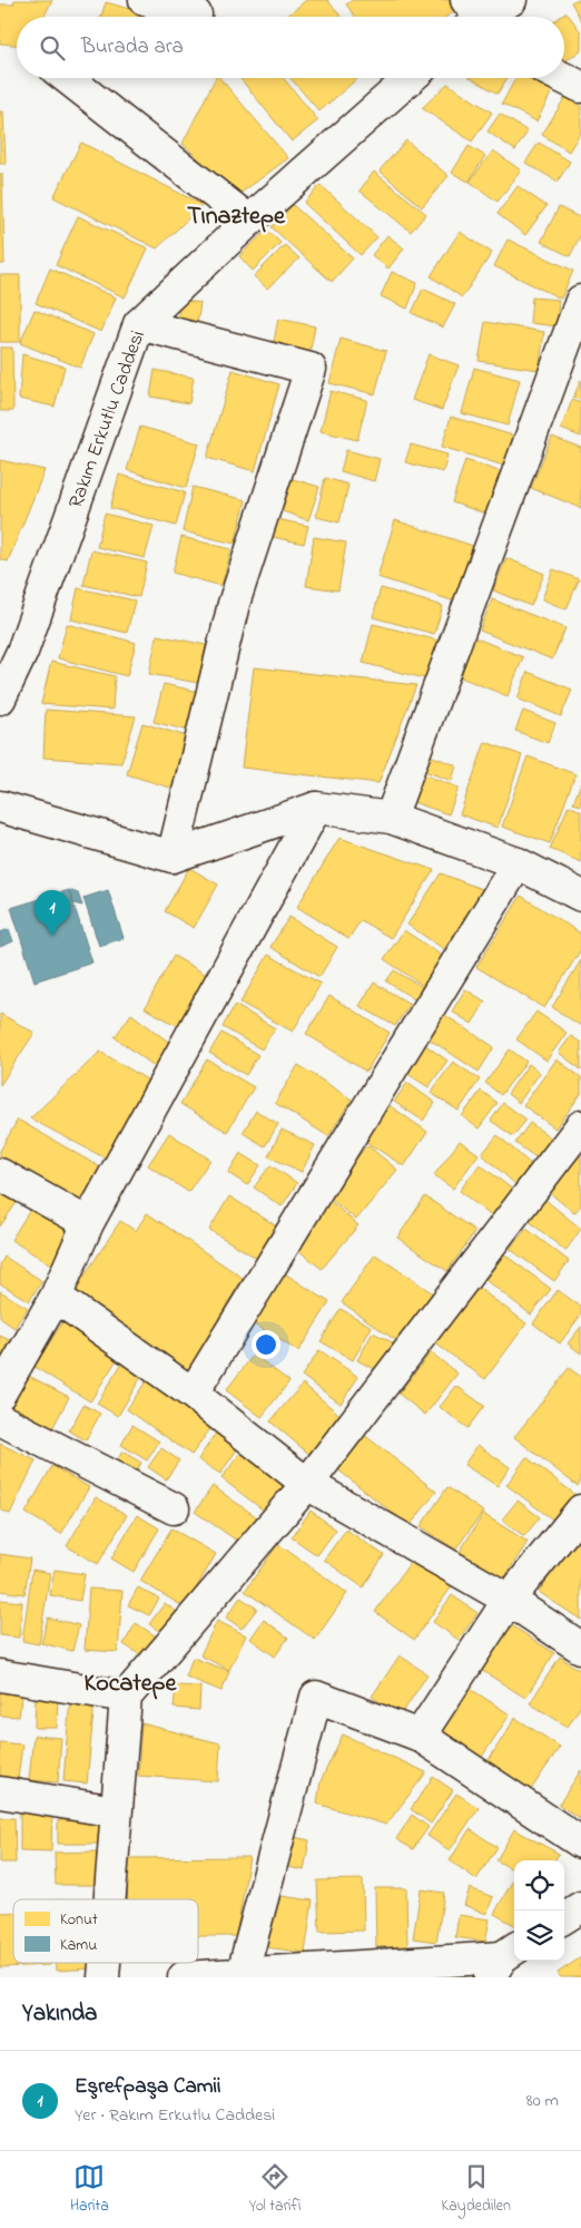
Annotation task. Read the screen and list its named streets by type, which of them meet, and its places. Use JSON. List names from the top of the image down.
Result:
{
  "streets": {
    "street": ["Rakım Erkutlu Caddesi"]
  },
  "districts": ["Tınaztepe", "Kocatepe"],
  "legend": ["Konut", "Kamu"],
  "page": {
    "search": "Burada ara",
    "pins": "1",
    "heading": "Yakında",
    "list": [
      {
        "mark": "1",
        "name": "Eşrefpaşa Camii",
        "note": "Yer · Rakım Erkutlu Caddesi",
        "value": "80 m"
      }
    ],
    "nav": ["Harita", "Yol tarifi", "Kaydedilen"]
  }
}
